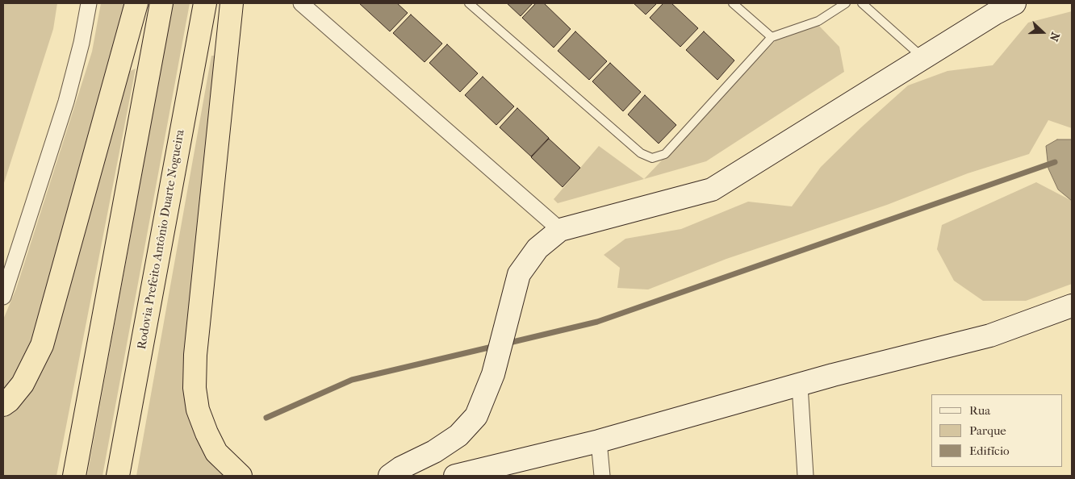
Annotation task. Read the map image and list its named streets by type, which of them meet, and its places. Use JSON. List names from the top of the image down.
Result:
{
  "streets": {
    "highway": ["Rodovia Prefeito Antônio Duarte Nogueira"]
  },
  "legend": ["Rua", "Parque", "Edifício"],
  "north": "right"
}
